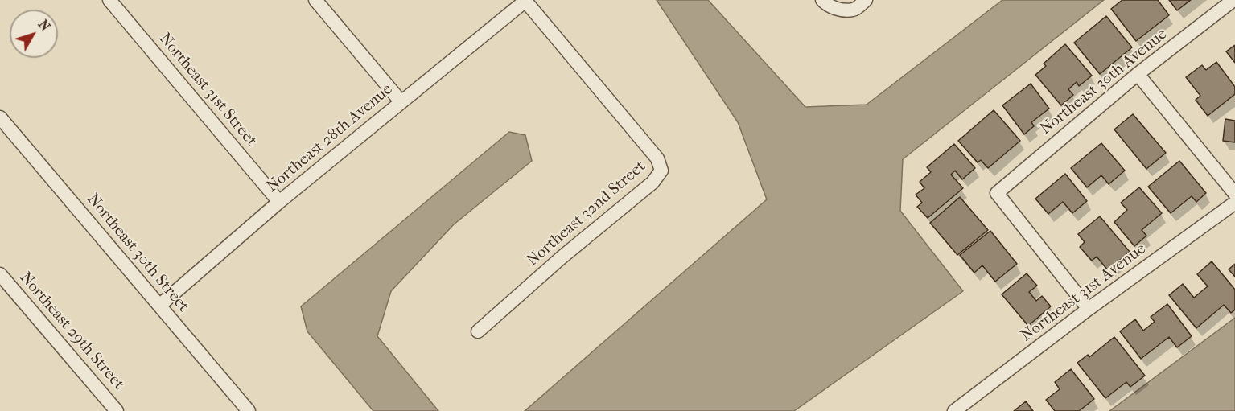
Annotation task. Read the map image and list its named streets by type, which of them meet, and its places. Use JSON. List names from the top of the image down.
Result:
{
  "streets": {
    "street": [
      "Northeast 30th Avenue",
      "Northeast 31st Street",
      "Northeast 28th Avenue",
      "Northeast 32nd Street",
      "Northeast 30th Street",
      "Northeast 31st Avenue",
      "Northeast 29th Street"
    ]
  },
  "crossings": [
    ["Northeast 30th Avenue", "Northeast 31st Avenue"],
    ["Northeast 31st Street", "Northeast 28th Avenue"],
    ["Northeast 28th Avenue", "Northeast 32nd Street"],
    ["Northeast 28th Avenue", "Northeast 30th Street"]
  ],
  "north": "top right"
}
